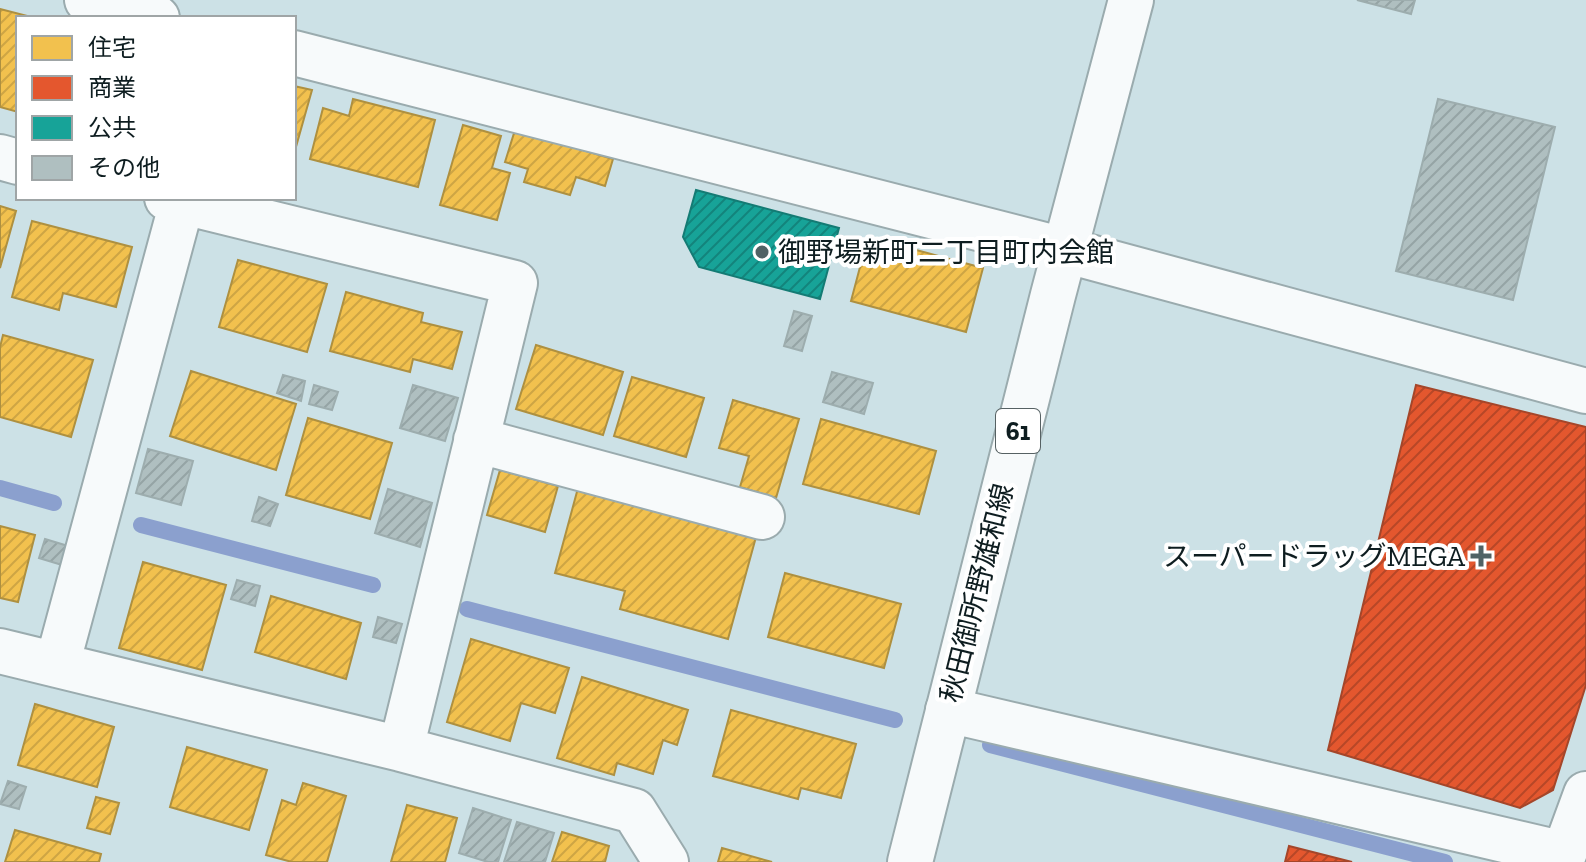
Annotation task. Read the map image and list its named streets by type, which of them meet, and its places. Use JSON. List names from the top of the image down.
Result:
{
  "streets": {
    "street": ["61", "秋田御所野雄和線"]
  },
  "places": {
    "other": ["御野場新町二丁目町内会館"],
    "health": ["スーパードラッグMEGA"]
  },
  "legend": [
    "住宅",
    "商業",
    "公共",
    "その他"
  ]
}
